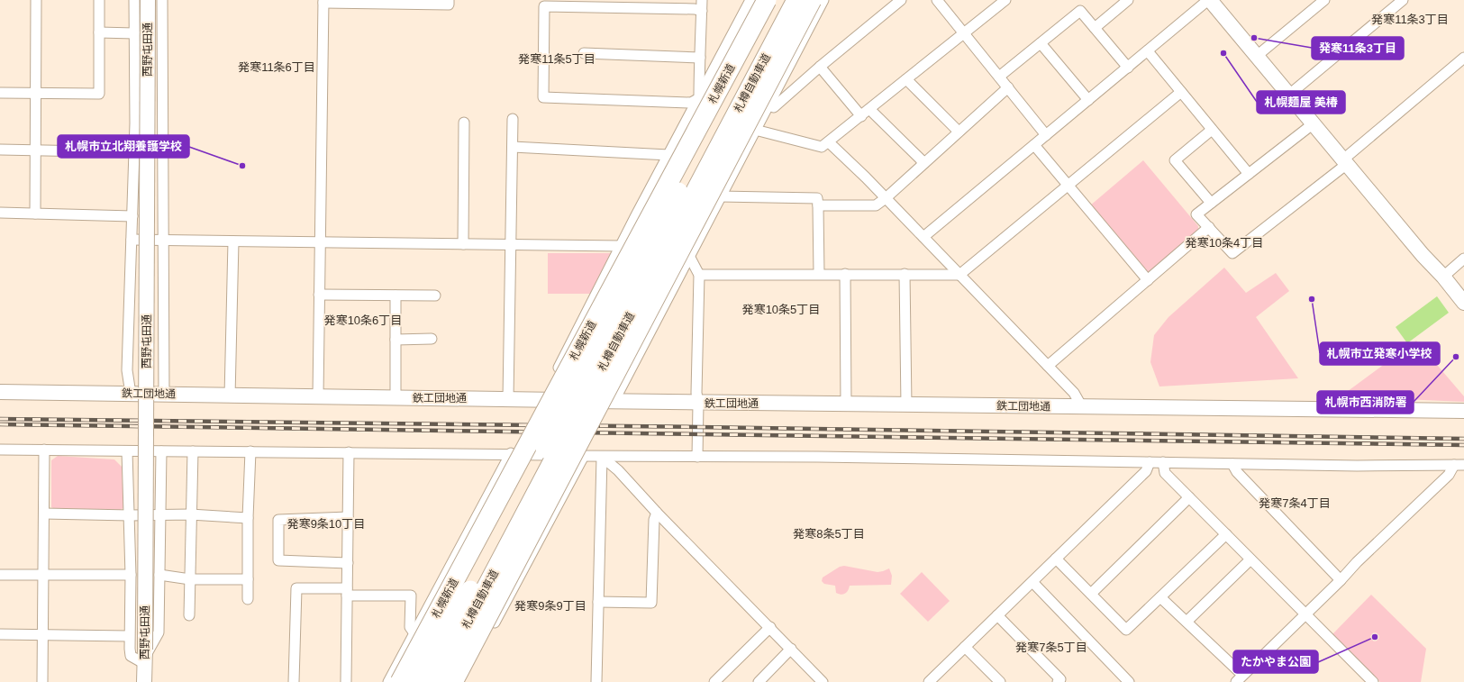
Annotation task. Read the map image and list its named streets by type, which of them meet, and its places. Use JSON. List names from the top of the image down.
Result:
{
  "streets": {
    "highway": ["札樽自動車道", "札幌新道"],
    "street": ["西野屯田通", "鉄工団地通"]
  },
  "districts": [
    "発寒11条3丁目",
    "発寒11条5丁目",
    "発寒11条6丁目",
    "発寒10条4丁目",
    "発寒10条5丁目",
    "発寒10条6丁目",
    "発寒7条4丁目",
    "発寒9条10丁目",
    "発寒8条5丁目",
    "発寒9条9丁目",
    "発寒7条5丁目"
  ],
  "places": [
    "発寒11条3丁目",
    "札幌麺屋 美椿",
    "札幌市立北翔養護学校",
    "札幌市立発寒小学校",
    "札幌市西消防署",
    "たかやま公園"
  ]
}
